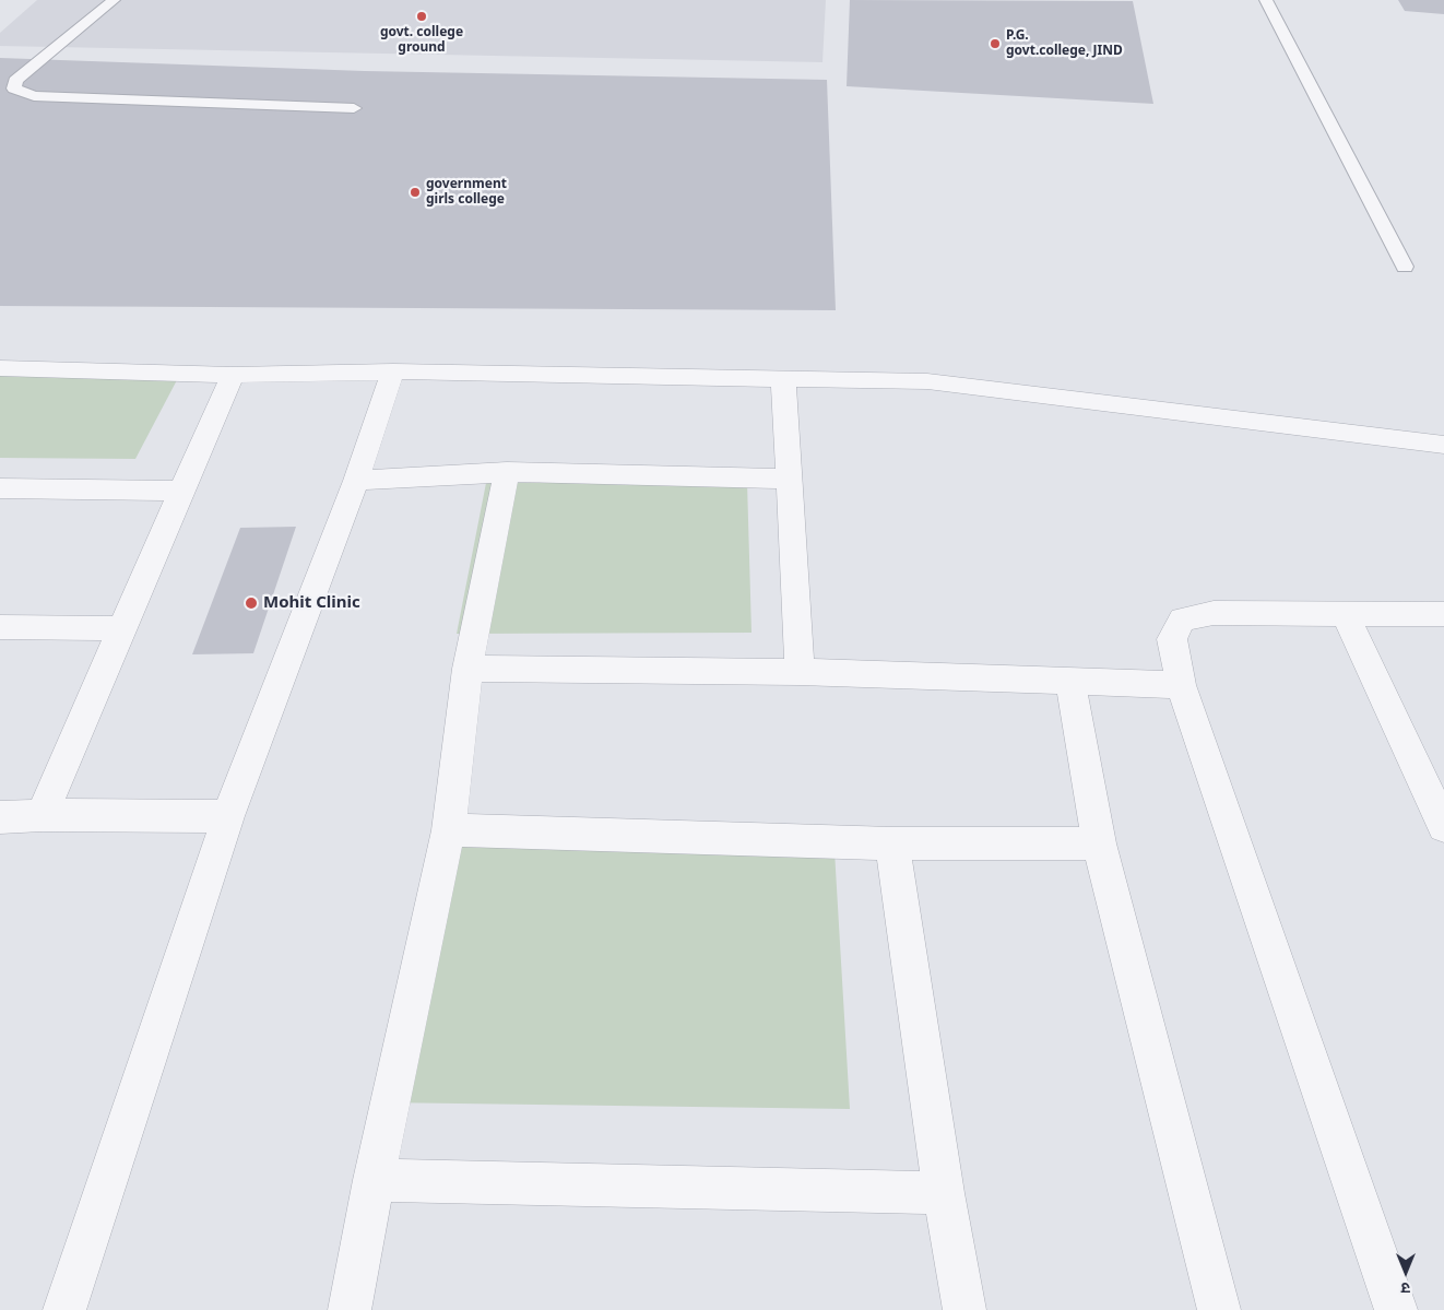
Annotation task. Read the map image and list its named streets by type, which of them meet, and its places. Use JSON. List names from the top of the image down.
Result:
{
  "places": [
    "govt. college ground",
    "P.G. govt.college, JIND",
    "government girls college",
    "Mohit Clinic"
  ],
  "north": "bottom"
}
